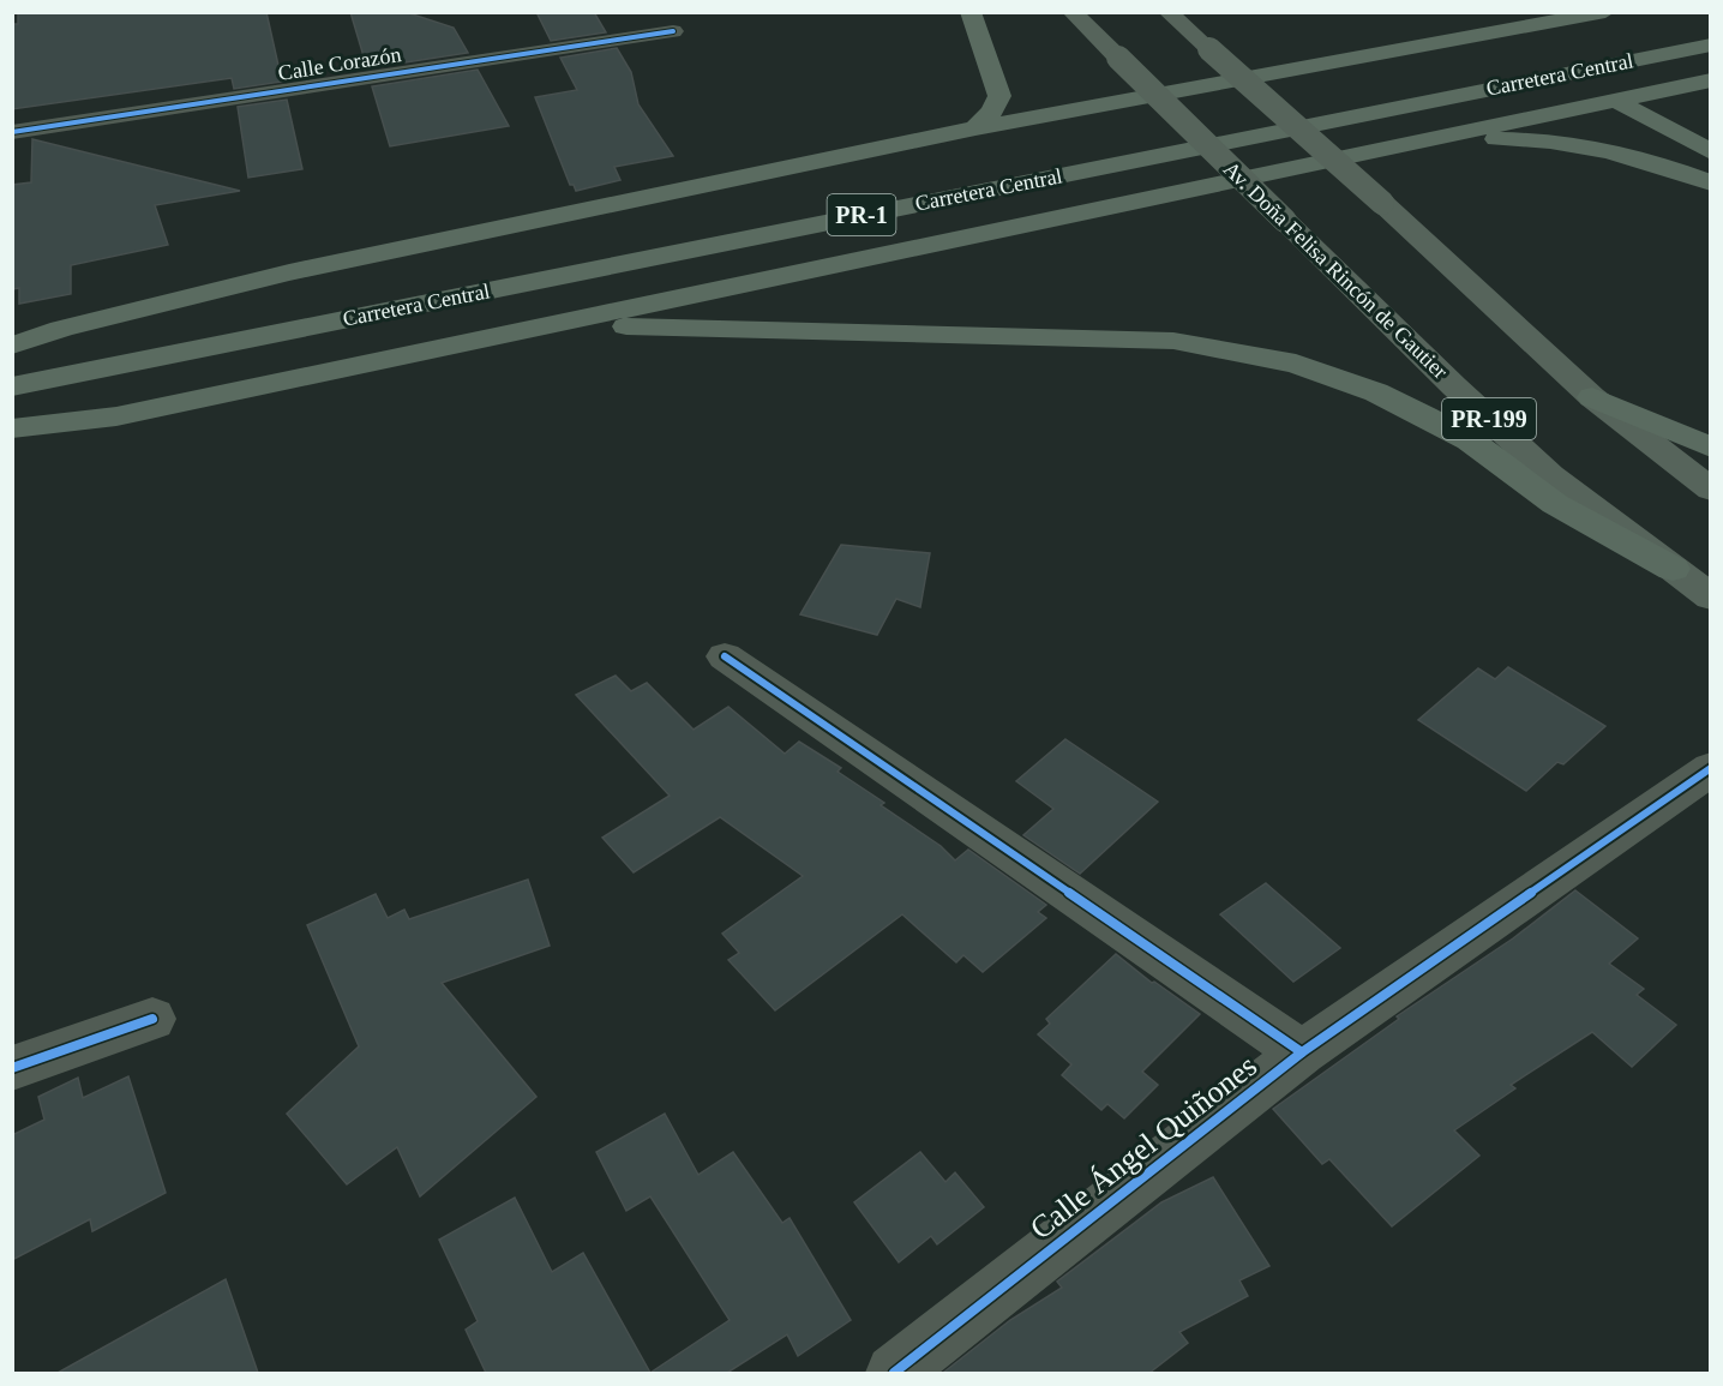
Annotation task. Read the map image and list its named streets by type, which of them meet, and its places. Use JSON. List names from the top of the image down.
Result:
{
  "streets": {
    "highway": ["Carretera Central", "PR-1"],
    "main road": ["Av. Doña Felisa Rincón de Gautier", "PR-199"],
    "street": ["Calle Corazón", "Calle Ángel Quiñones"]
  }
}
